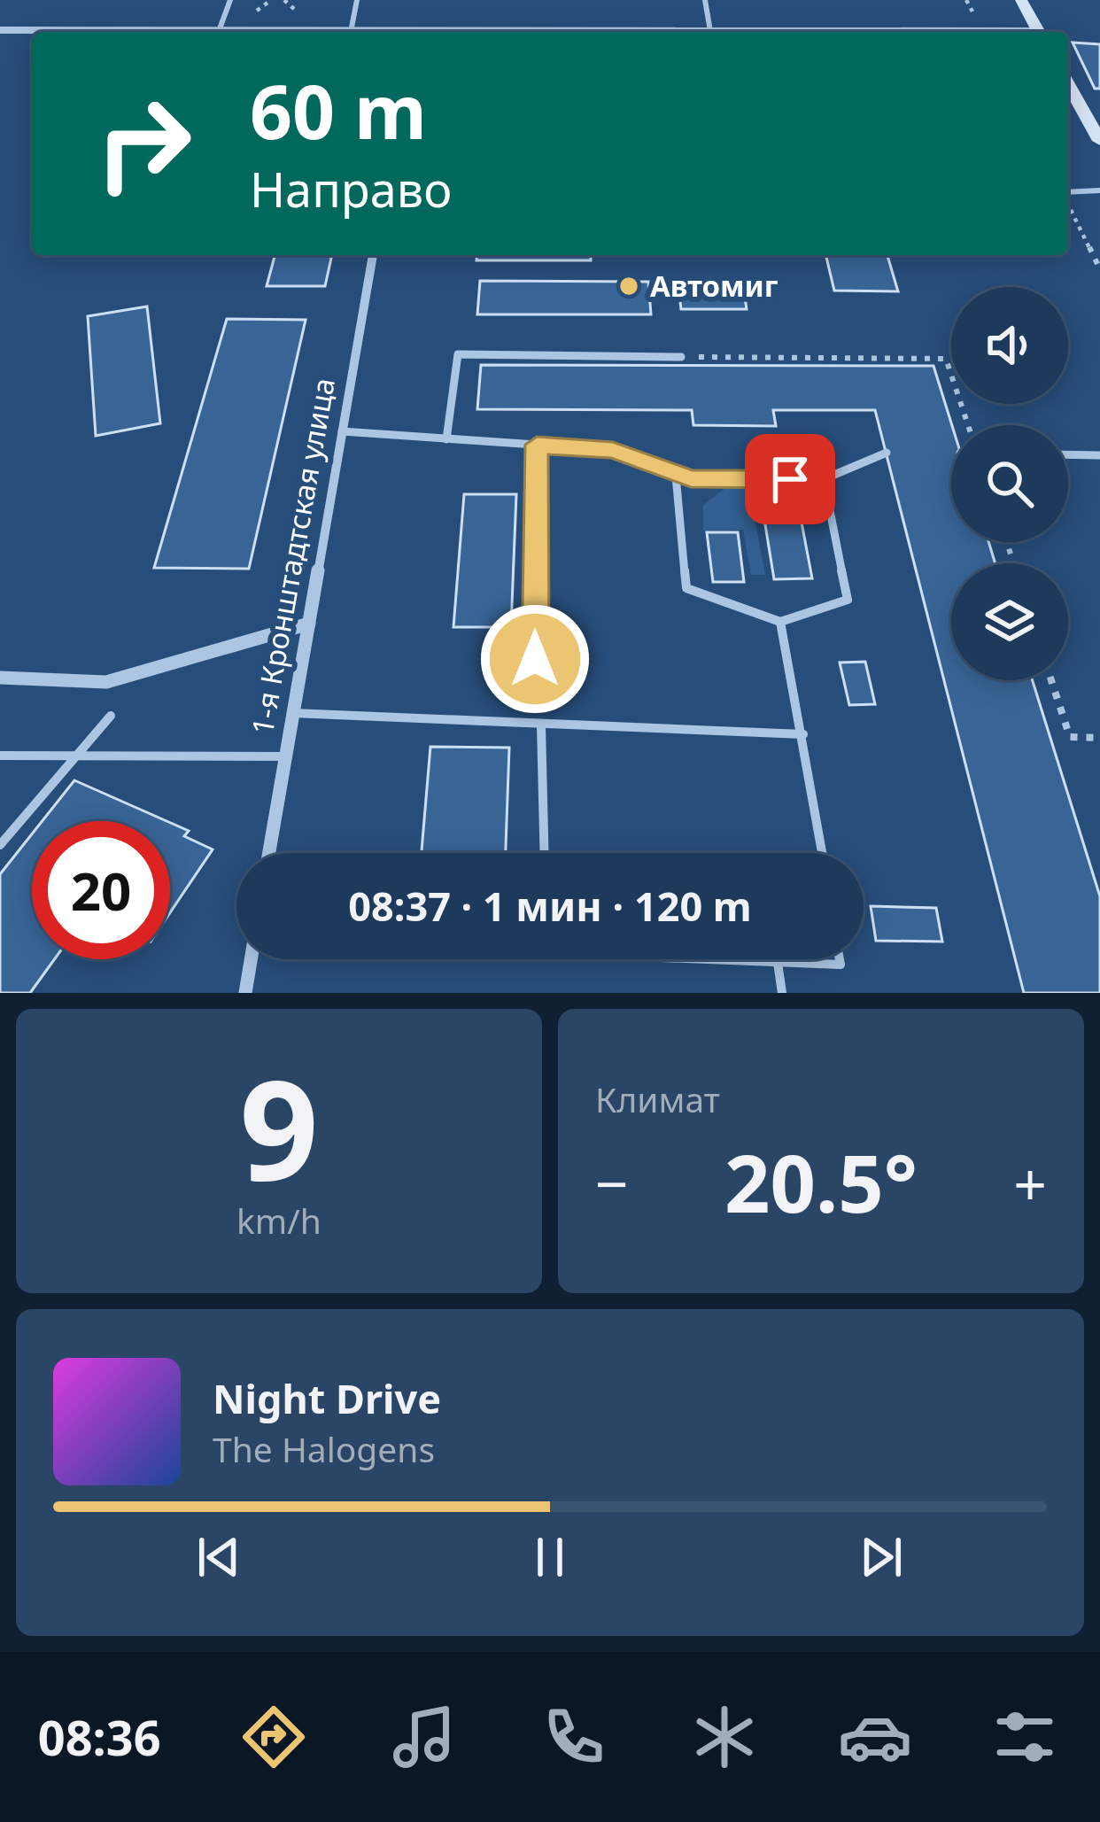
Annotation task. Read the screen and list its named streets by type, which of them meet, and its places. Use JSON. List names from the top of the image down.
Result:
{
  "streets": {
    "street": ["1-я Кронштадтская улица"]
  },
  "places": ["Автомиг"],
  "page": {
    "turn": ["60 m", "Направо"],
    "limit": "20",
    "trip": "08:37 · 1 мин · 120 m",
    "tile": [
      ["9", "km/h"],
      "Климат"
    ],
    "heat": ["−", "20.5°", "+"],
    "song": ["Night Drive", "The Halogens"],
    "tabs": "08:36"
  }
}
